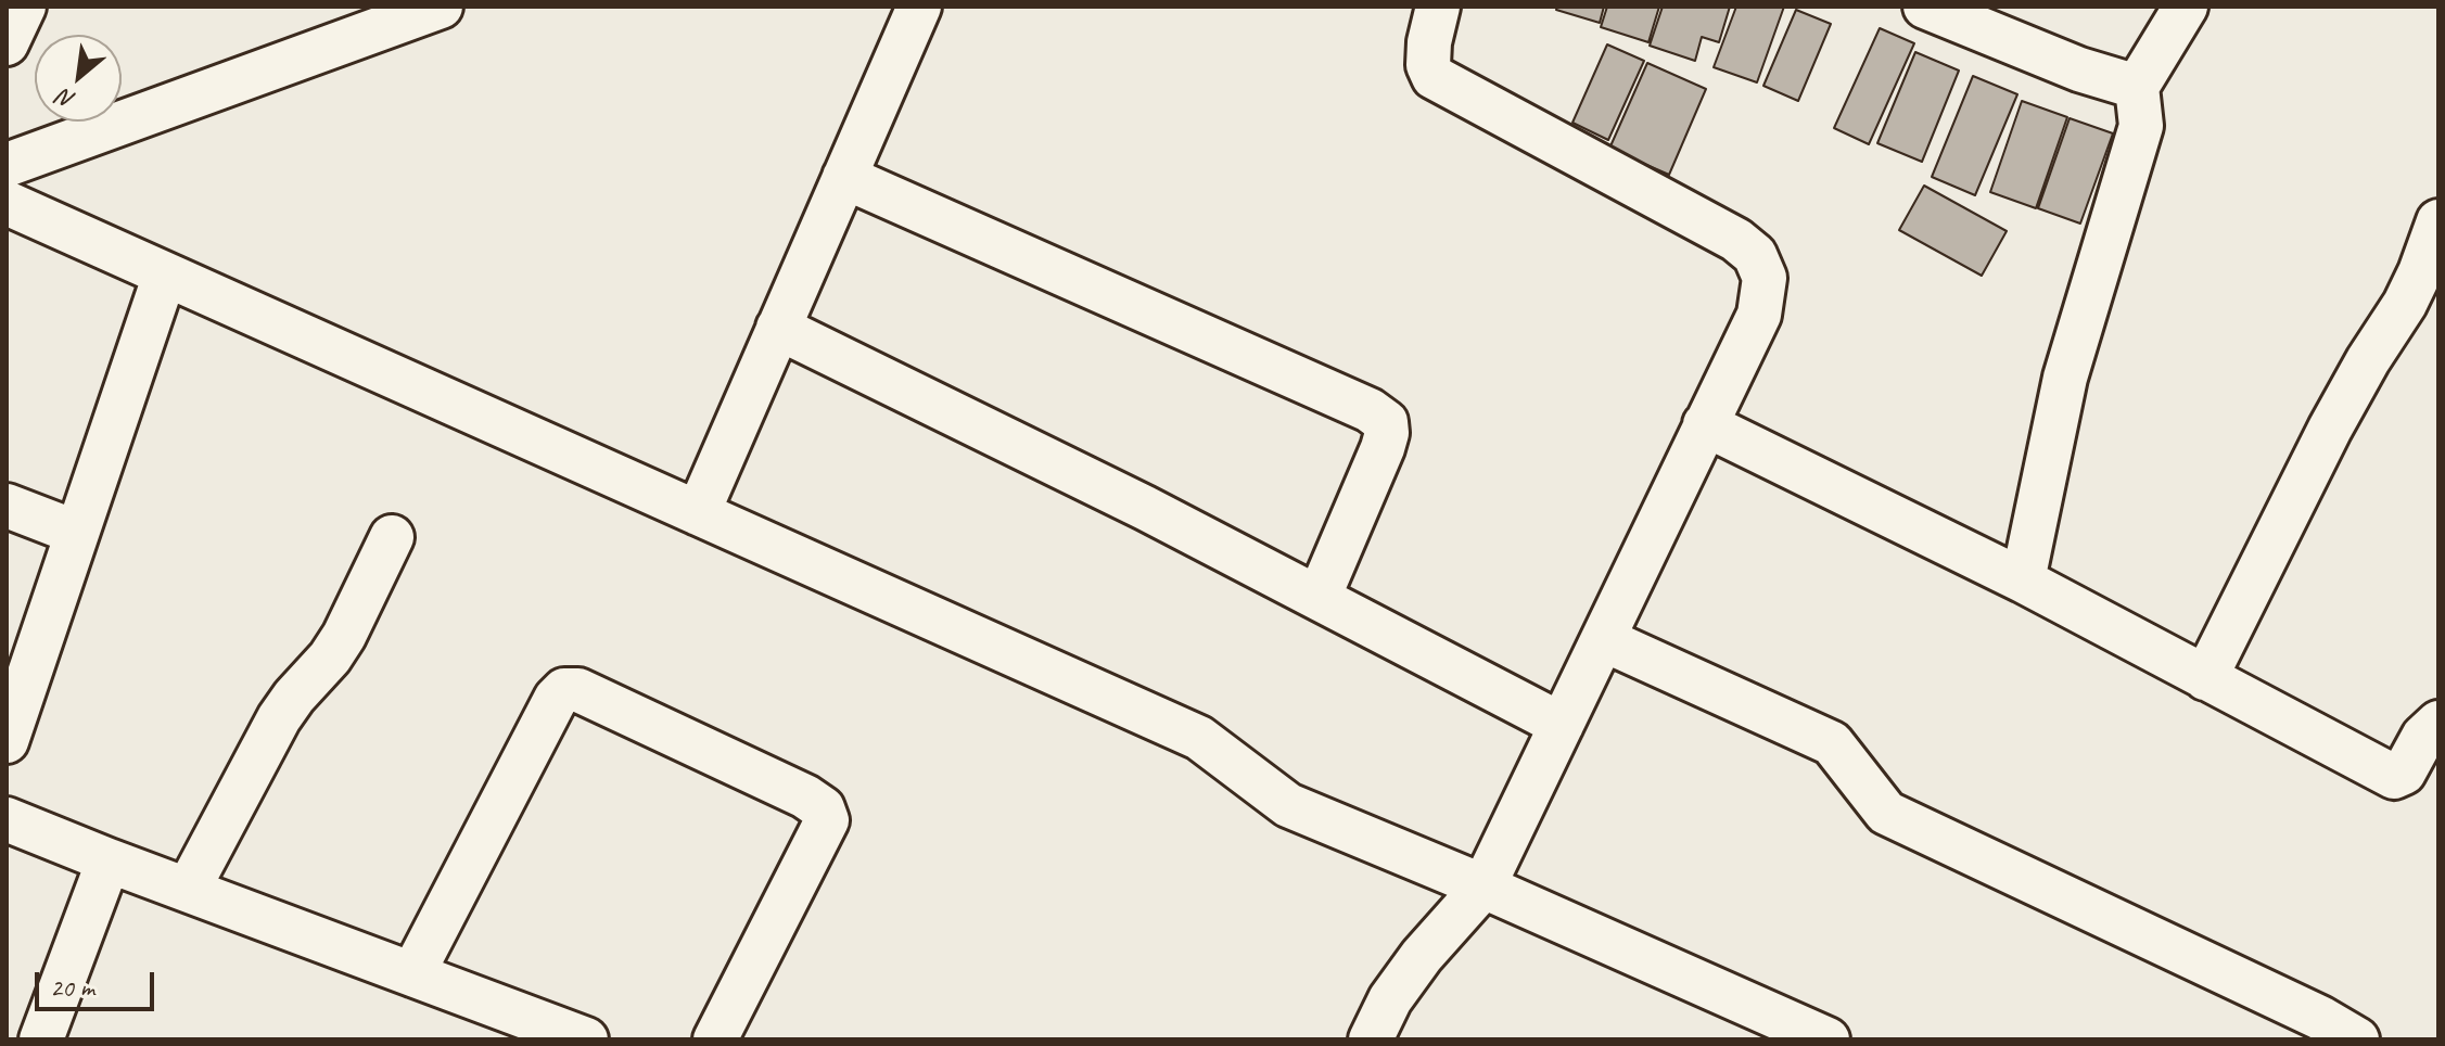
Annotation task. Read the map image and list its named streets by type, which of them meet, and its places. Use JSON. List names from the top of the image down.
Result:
{
  "scale_bar": "20 m",
  "north": "bottom left"
}
